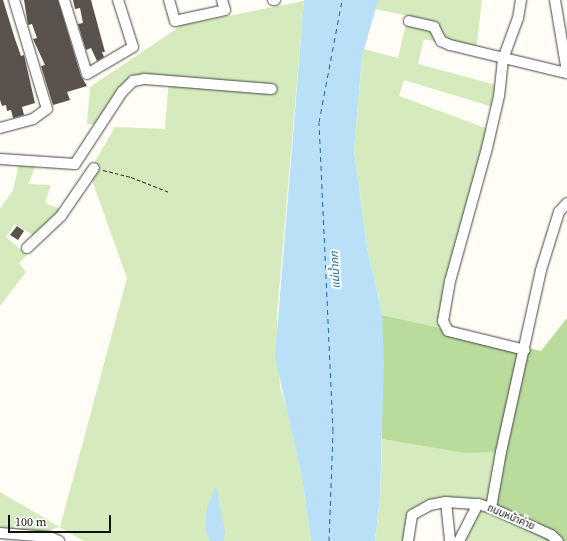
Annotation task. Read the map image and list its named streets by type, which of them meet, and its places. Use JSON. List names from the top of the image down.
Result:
{
  "streets": {
    "street": ["ถนนหน้าค่าย"]
  },
  "water": ["แม่น้ำกก"],
  "scale_bar": "100 m"
}
